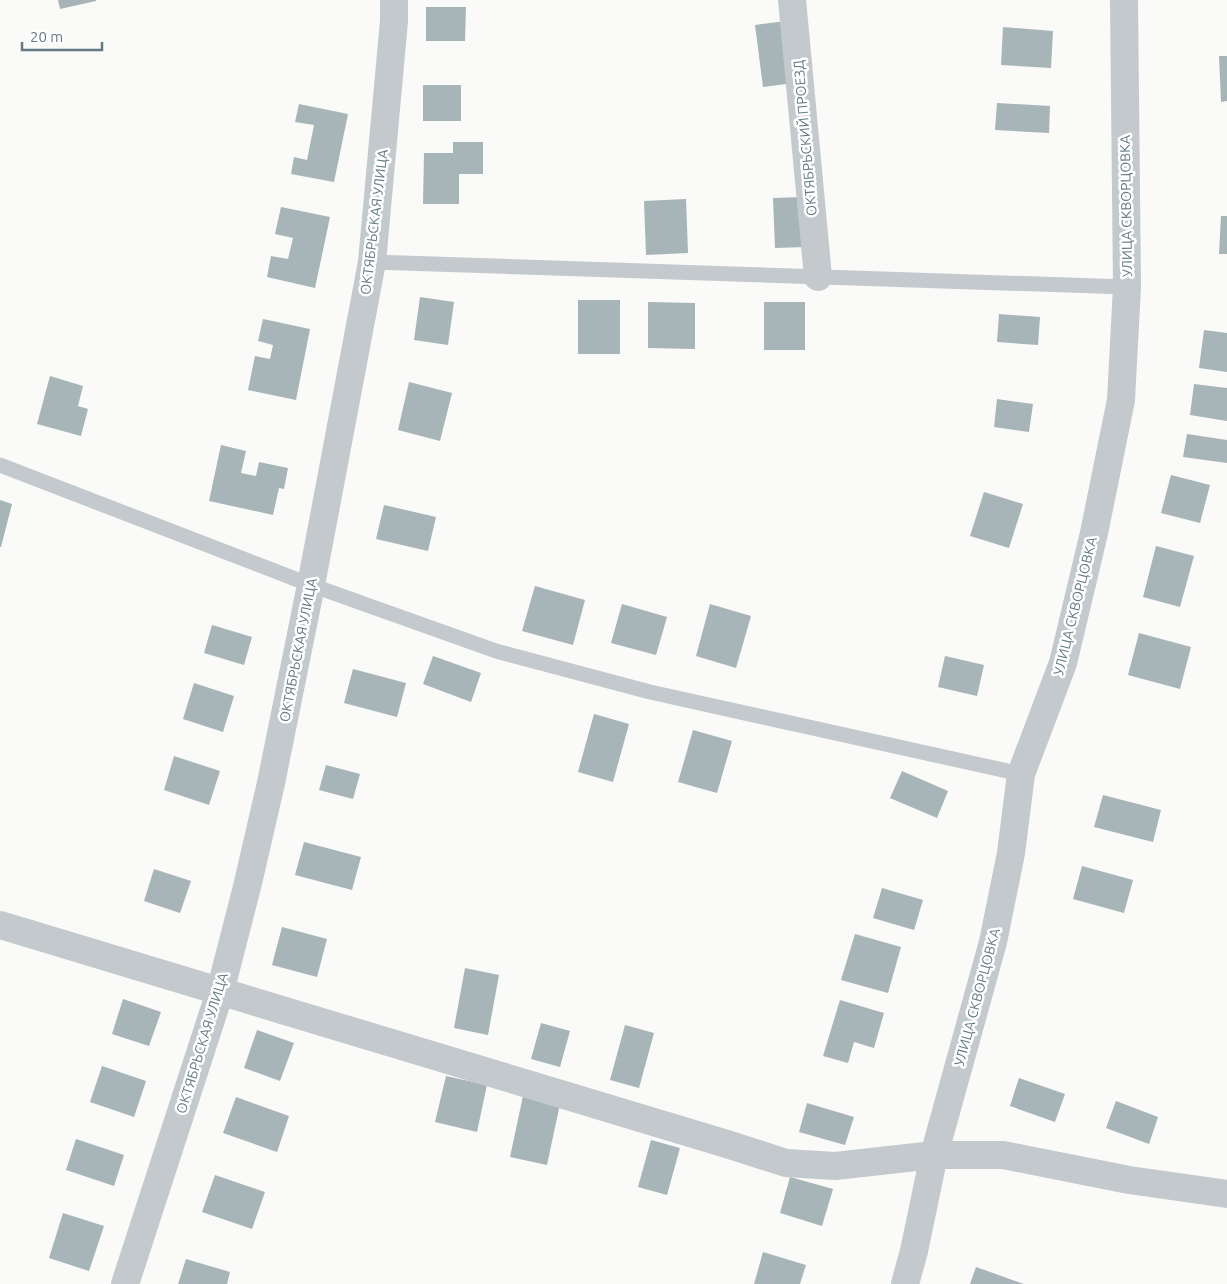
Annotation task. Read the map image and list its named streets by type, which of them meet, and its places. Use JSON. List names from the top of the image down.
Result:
{
  "streets": {
    "street": ["ОКТЯБРЬСКИЙ ПРОЕЗД", "УЛИЦА СКВОРЦОВКА", "ОКТЯБРЬСКАЯ УЛИЦА"]
  },
  "scale_bar": "20 m"
}
